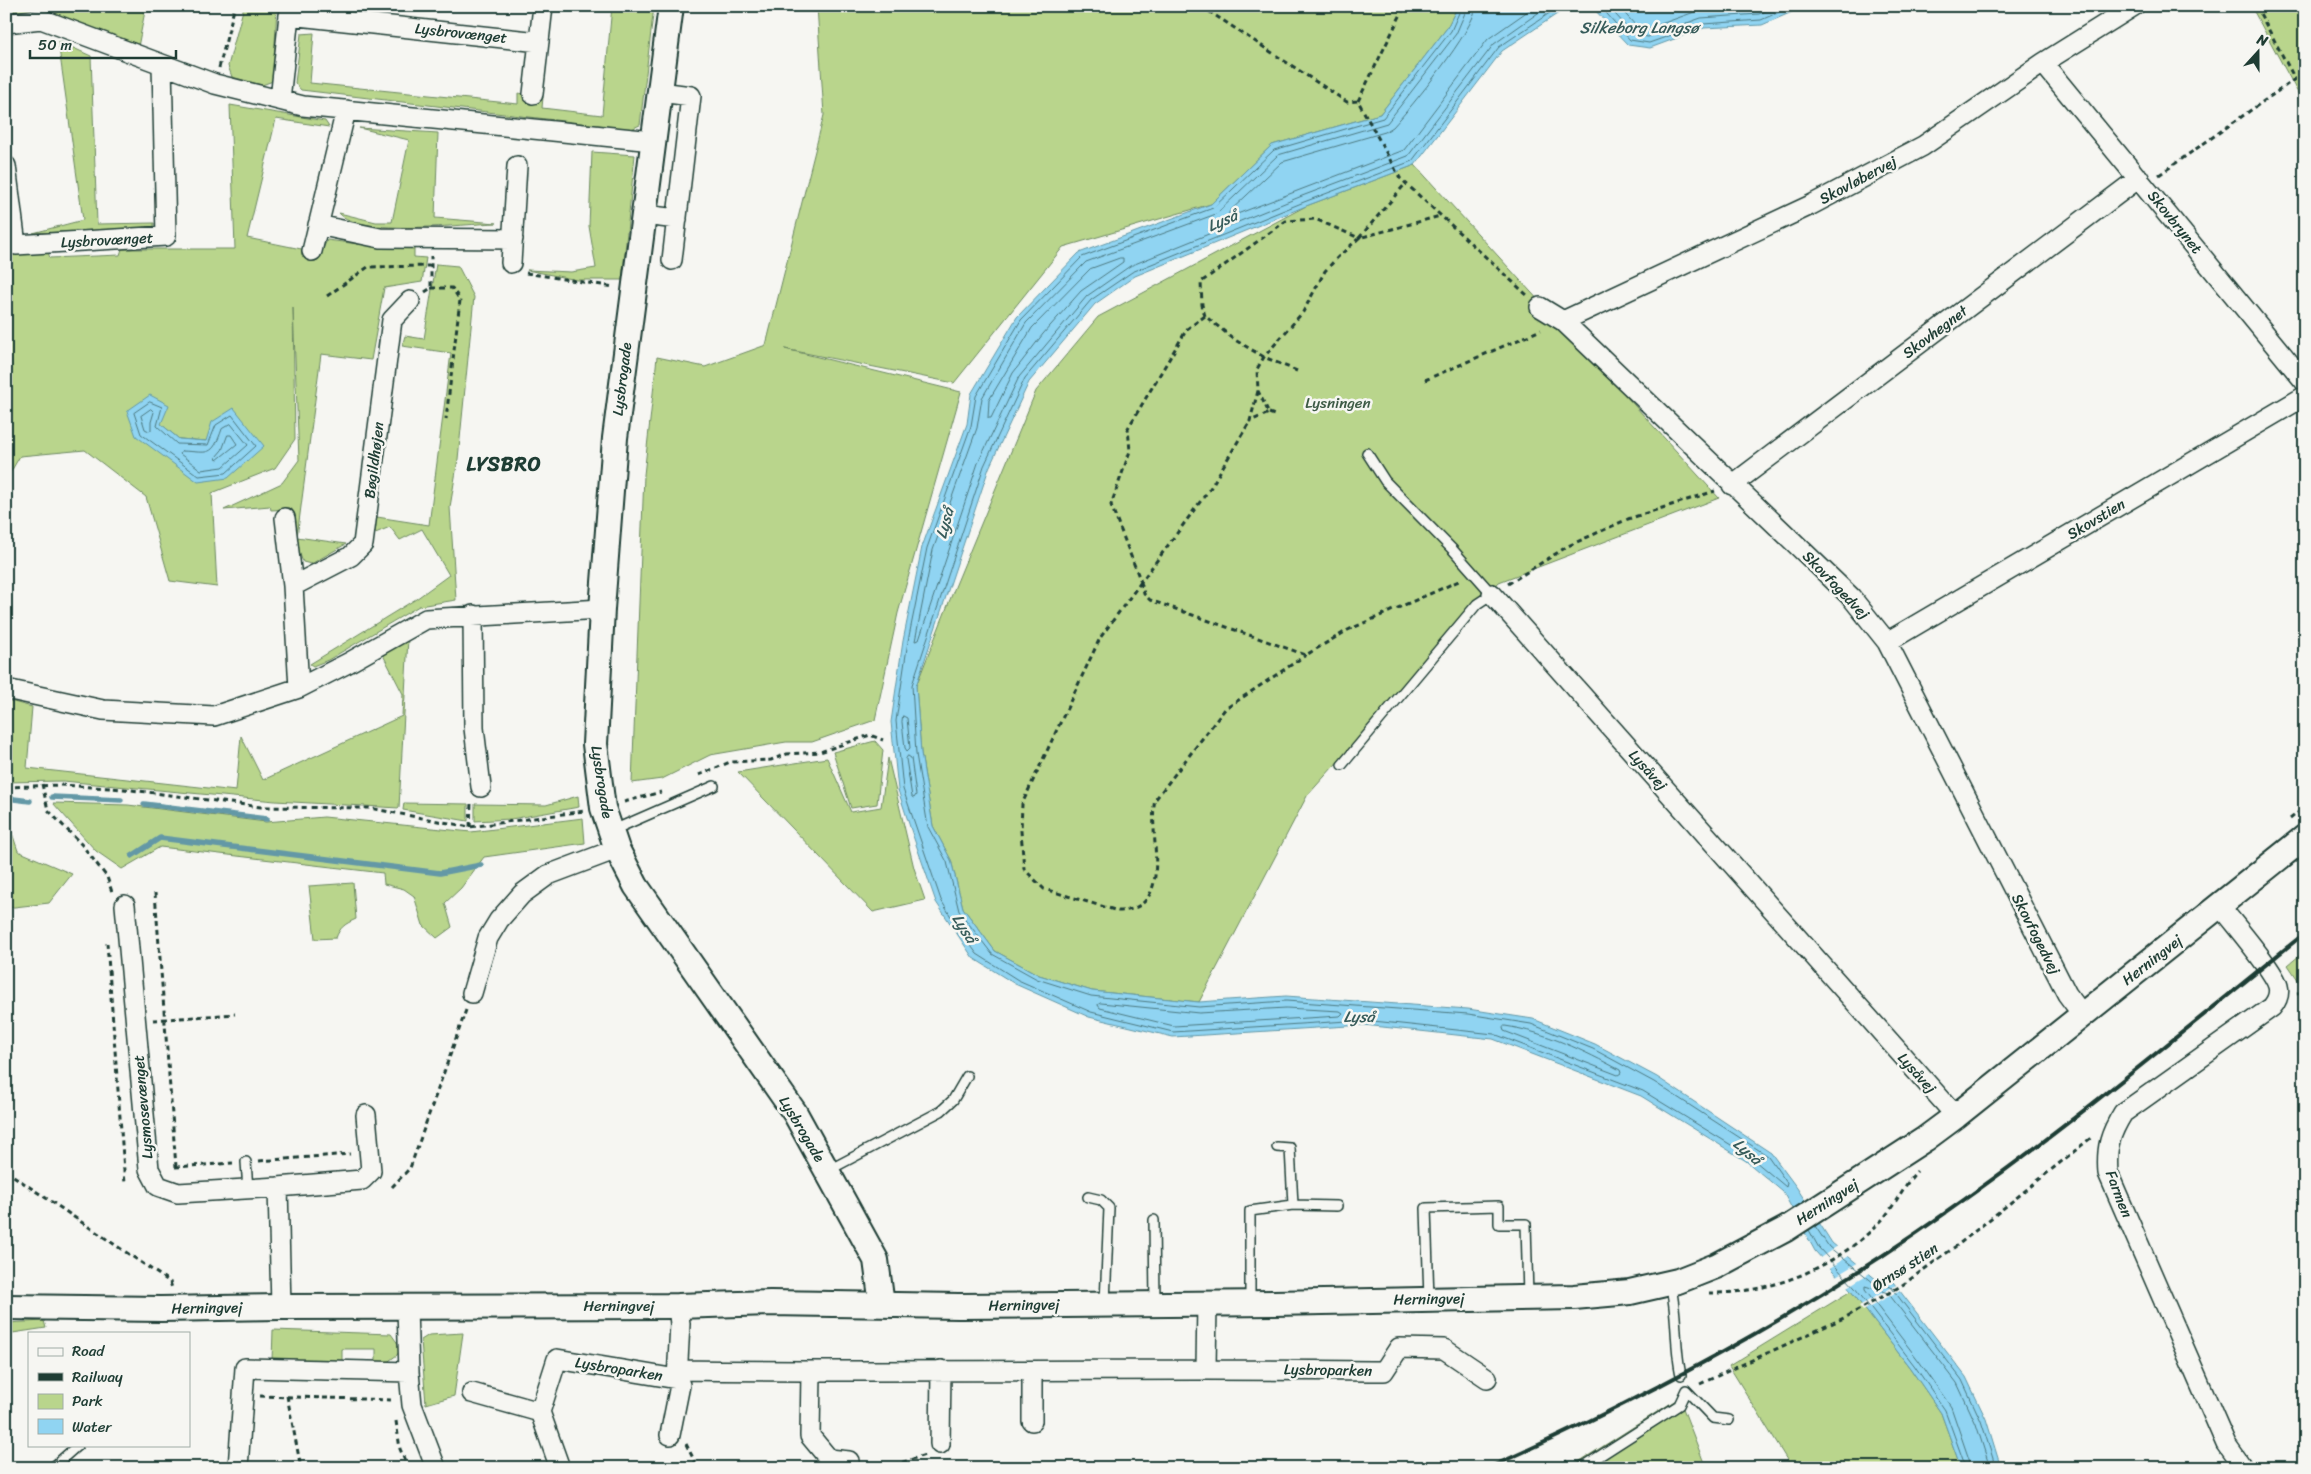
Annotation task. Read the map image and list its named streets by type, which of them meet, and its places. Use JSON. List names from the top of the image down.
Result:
{
  "streets": {
    "street": [
      "Lysbrovænget",
      "Skovløbervej",
      "Skovbrynet",
      "Skovhegnet",
      "Lysbrogade",
      "Bøgildhøjen",
      "Skovstien",
      "Skovfogedvej",
      "Lysåvej",
      "Herningvej",
      "Lysmosevænget",
      "Farmen",
      "Lysbroparken"
    ],
    "path": ["Ørnsø stien"]
  },
  "crossings": [
    ["Skovløbervej", "Skovbrynet"],
    ["Skovløbervej", "Skovfogedvej"],
    ["Skovbrynet", "Skovhegnet"],
    ["Skovhegnet", "Skovfogedvej"],
    ["Lysbrogade", "Herningvej"],
    ["Skovstien", "Skovfogedvej"],
    ["Skovfogedvej", "Herningvej"],
    ["Lysåvej", "Herningvej"],
    ["Herningvej", "Farmen"],
    ["Herningvej", "Lysbroparken"],
    ["Farmen", "Ørnsø stien"]
  ],
  "districts": ["LYSBRO"],
  "water": ["Silkeborg Langsø", "Lyså"],
  "parks": ["Lysningen"],
  "legend": [
    "Road",
    "Railway",
    "Park",
    "Water"
  ],
  "scale_bar": "50 m",
  "north": "top"
}
